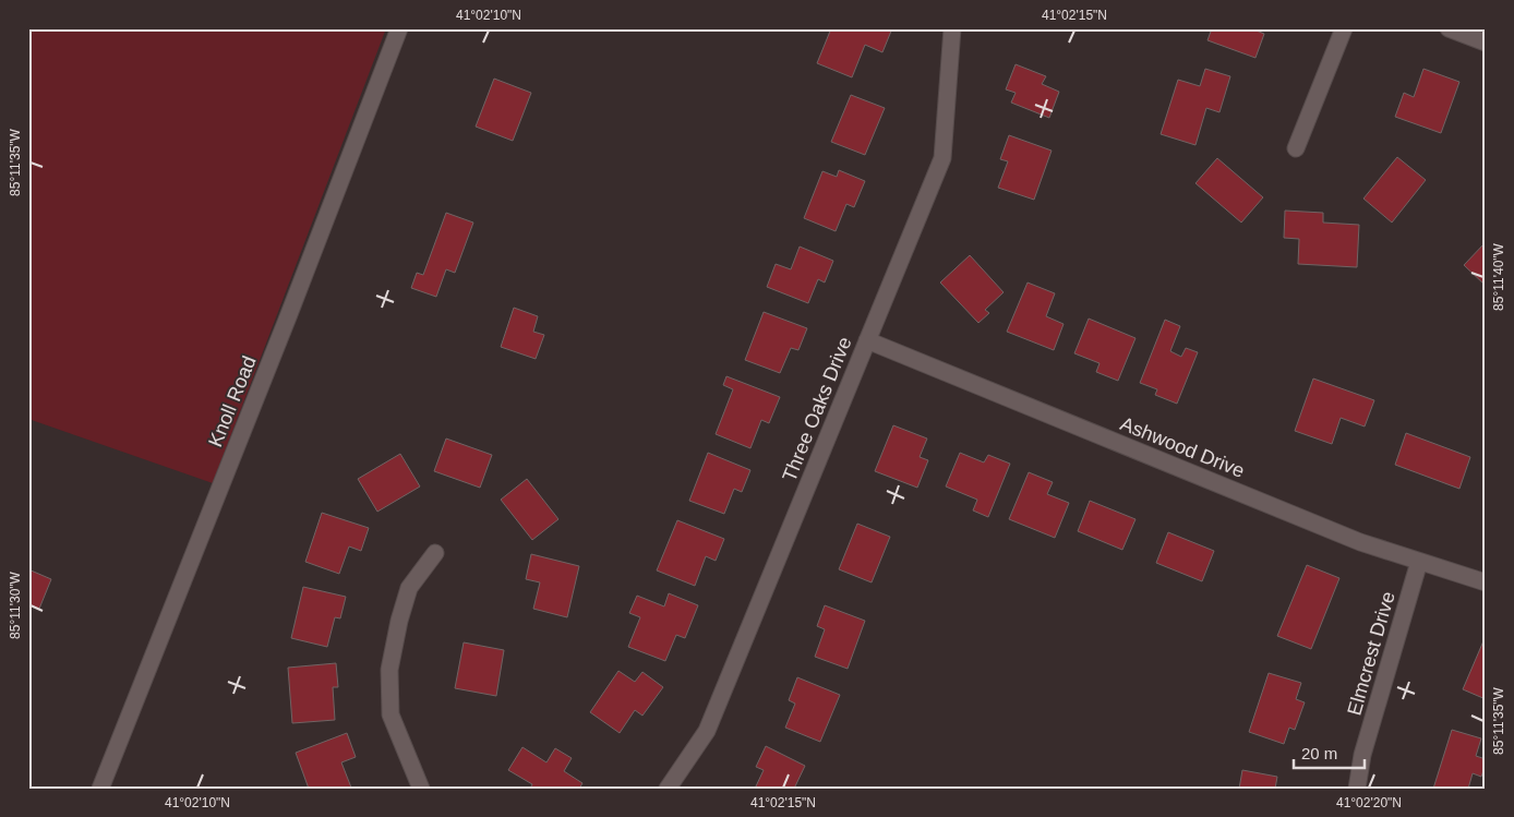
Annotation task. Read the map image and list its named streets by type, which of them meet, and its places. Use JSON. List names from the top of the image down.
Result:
{
  "streets": {
    "street": [
      "Knoll Road",
      "Three Oaks Drive",
      "Ashwood Drive",
      "Elmcrest Drive"
    ]
  },
  "crossings": [
    ["Three Oaks Drive", "Ashwood Drive"],
    ["Ashwood Drive", "Elmcrest Drive"]
  ],
  "scale_bar": "20 m",
  "coordinates": [
    "41°02'10\"N",
    "41°02'15\"N",
    "85°11'35\"W",
    "85°11'40\"W",
    "85°11'30\"W",
    "41°02'20\"N"
  ]
}
